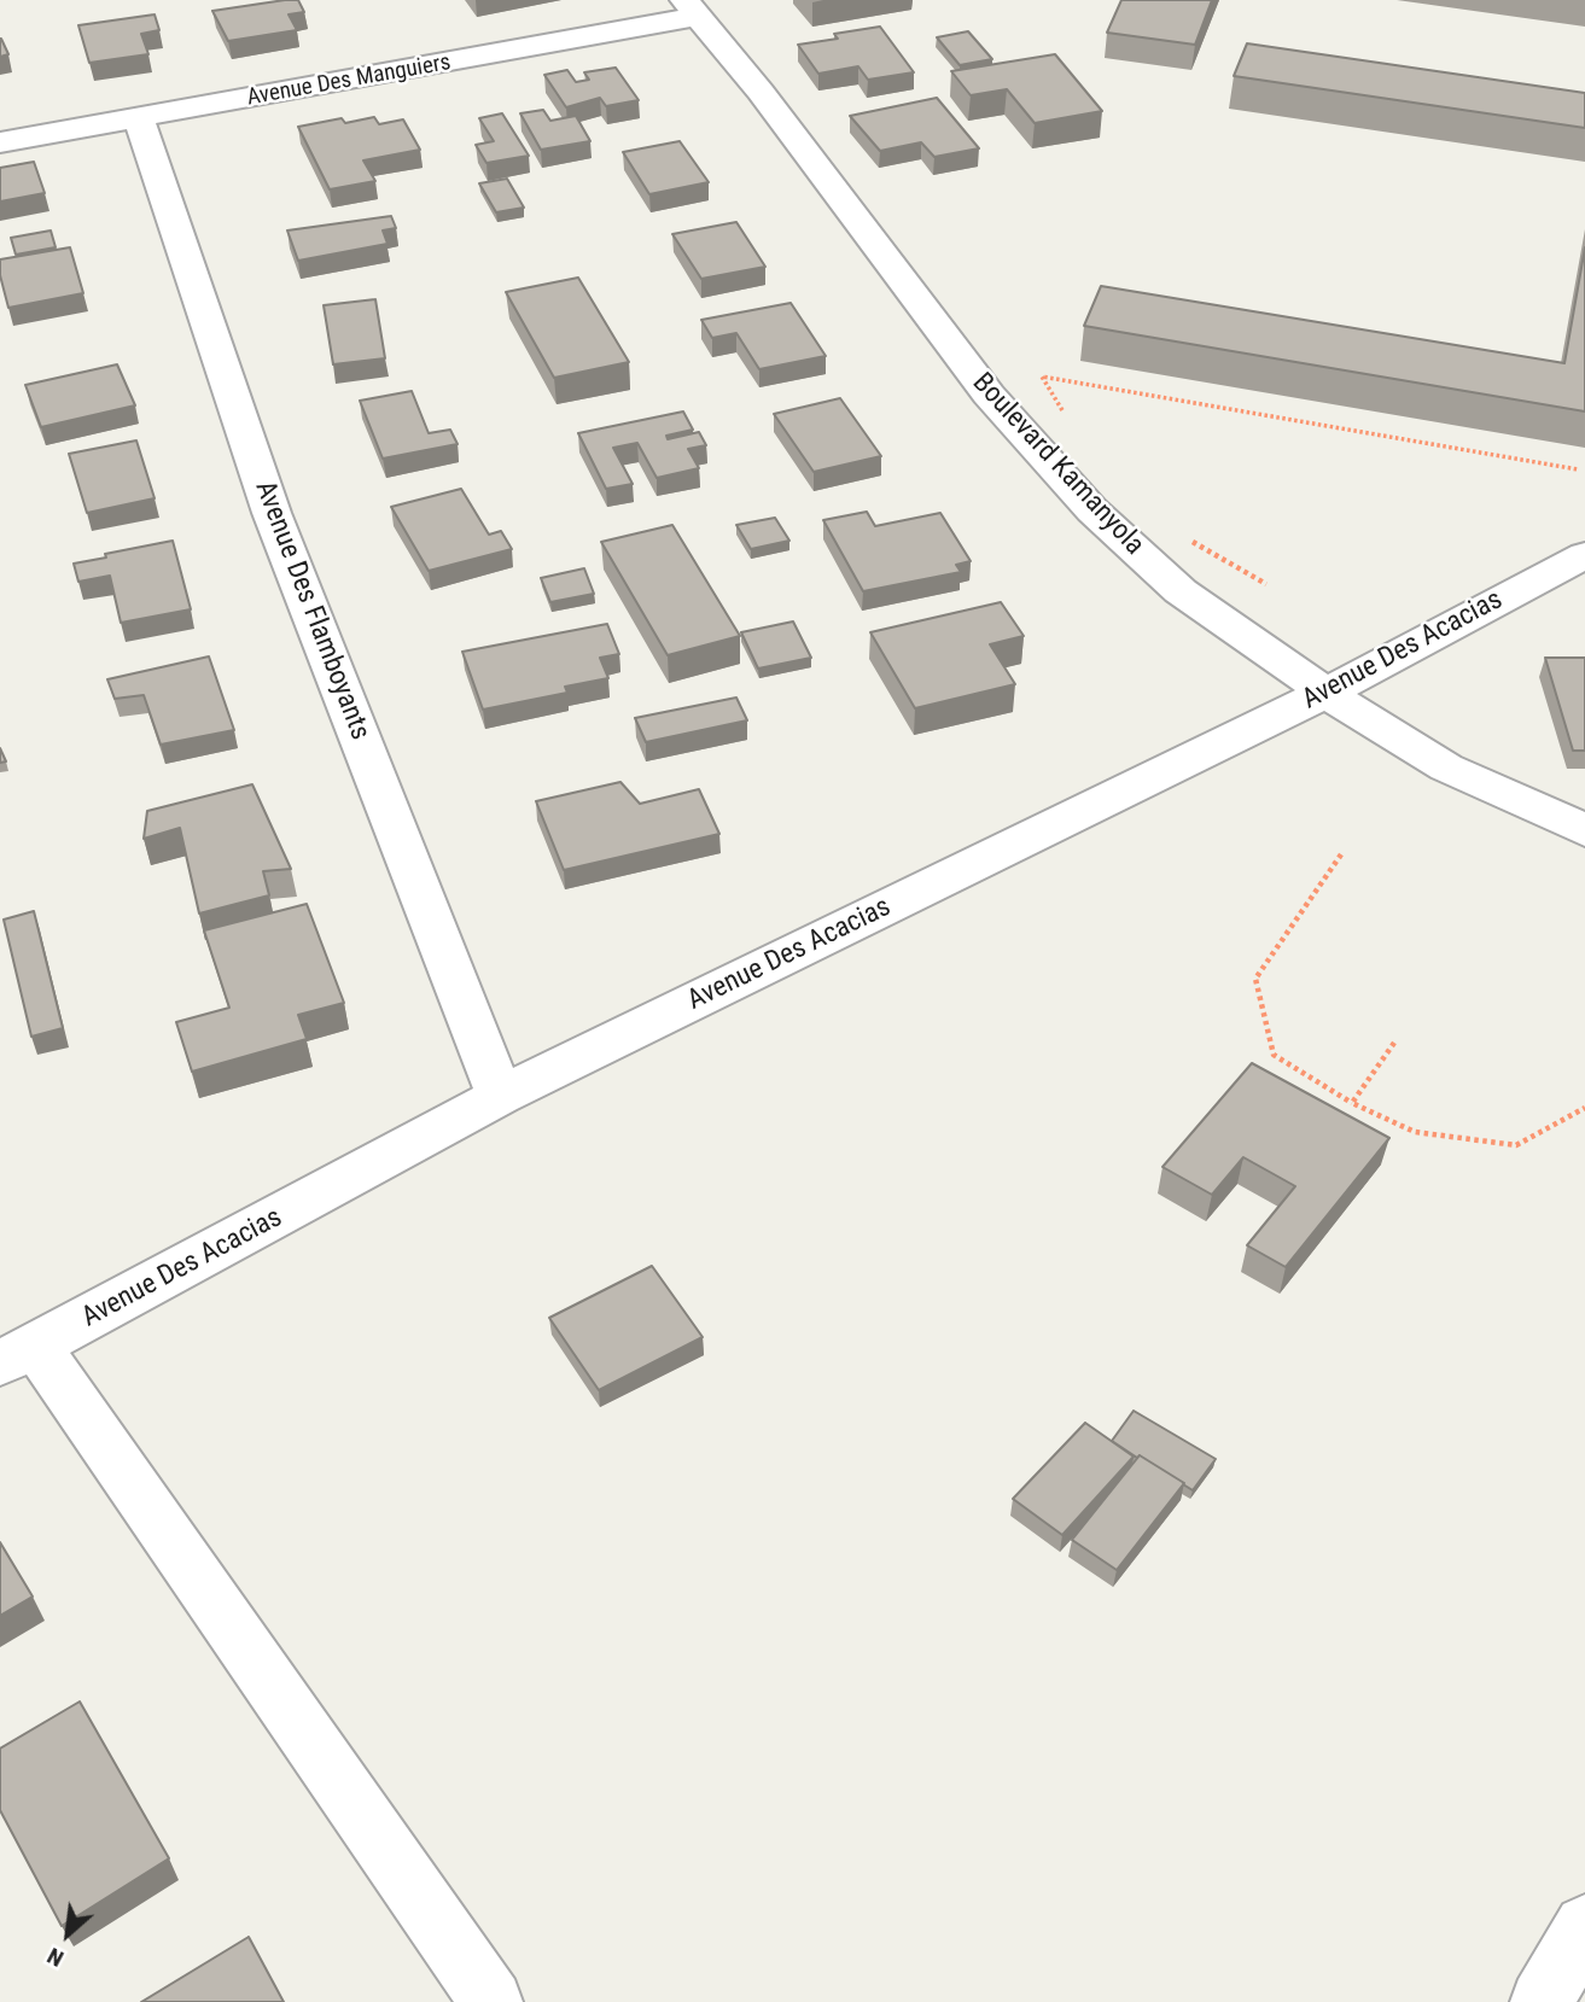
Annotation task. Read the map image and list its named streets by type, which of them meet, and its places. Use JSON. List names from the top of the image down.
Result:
{
  "streets": {
    "street": [
      "Avenue Des Manguiers",
      "Boulevard Kamanyola",
      "Avenue Des Flamboyants",
      "Avenue Des Acacias"
    ]
  },
  "crossings": [
    ["Avenue Des Manguiers", "Boulevard Kamanyola"],
    ["Avenue Des Manguiers", "Avenue Des Flamboyants"],
    ["Boulevard Kamanyola", "Avenue Des Acacias"],
    ["Avenue Des Flamboyants", "Avenue Des Acacias"]
  ],
  "north": "bottom left"
}
